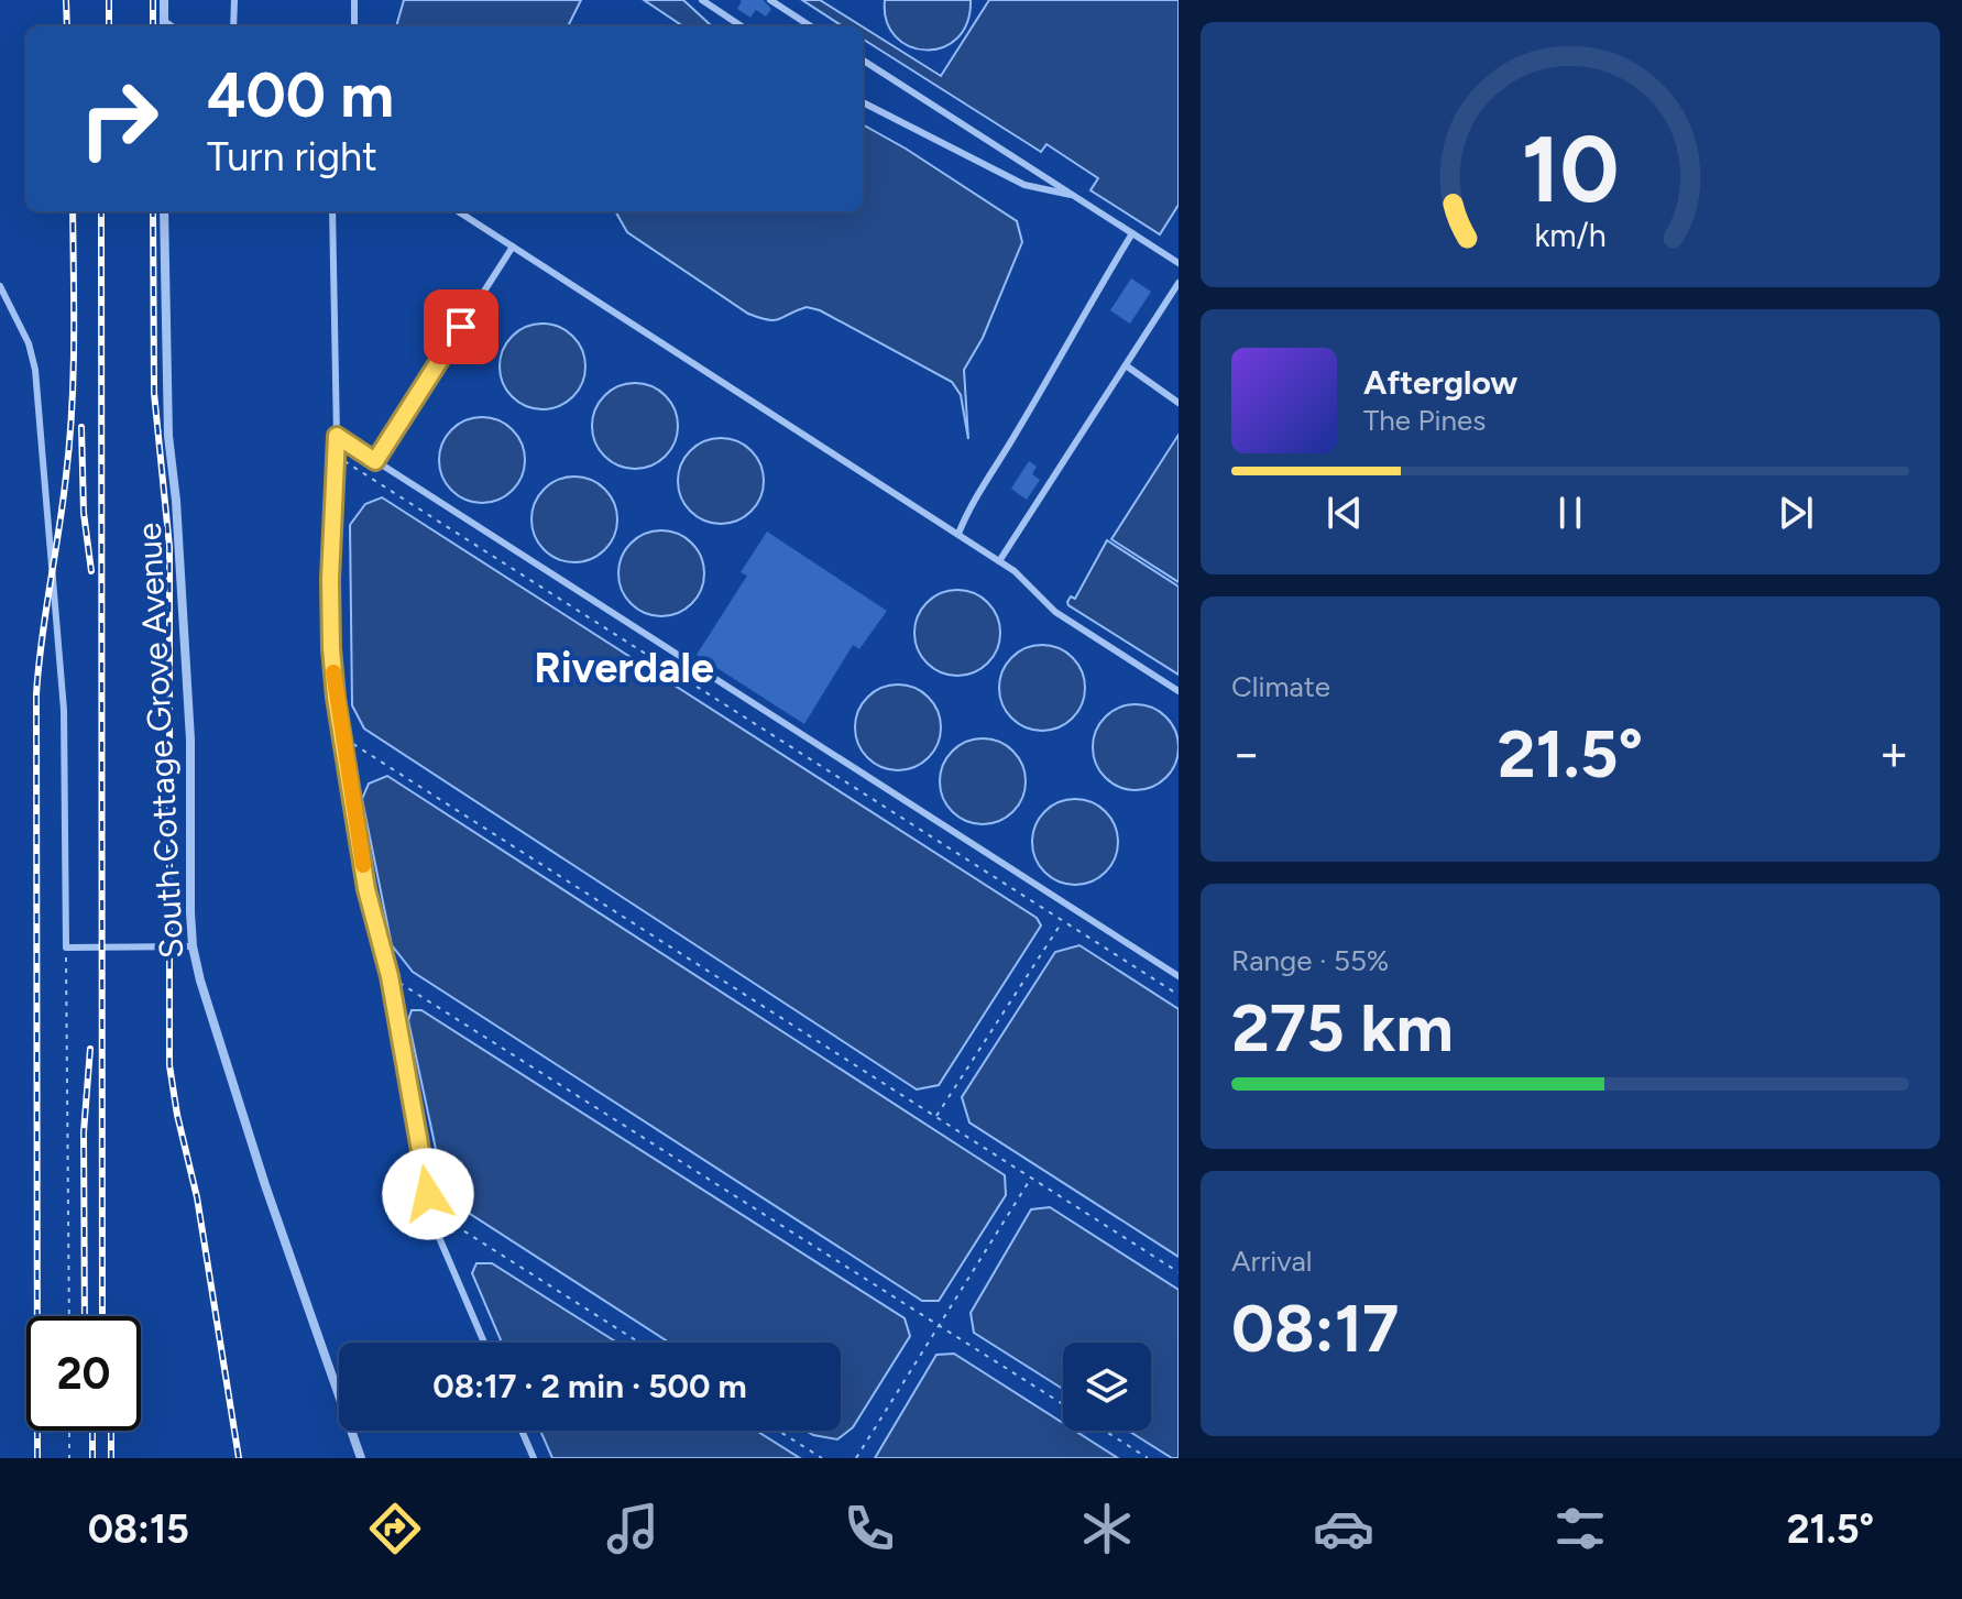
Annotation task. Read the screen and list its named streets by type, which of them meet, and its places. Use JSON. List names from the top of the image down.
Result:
{
  "streets": {
    "street": ["South Cottage Grove Avenue"]
  },
  "districts": ["Riverdale"],
  "page": {
    "turn": ["400 m", "Turn right"],
    "song": ["Afterglow", "The Pines"],
    "tile": [
      "Climate",
      ["Range · 55%", "275 km"],
      ["Arrival", "08:17"]
    ],
    "heat": ["−", "21.5°", "+"],
    "limit": "20",
    "trip": "08:17 · 2 min · 500 m",
    "tabs": ["08:15", "21.5°"],
    "gauge": ["10", "km/h"]
  }
}
